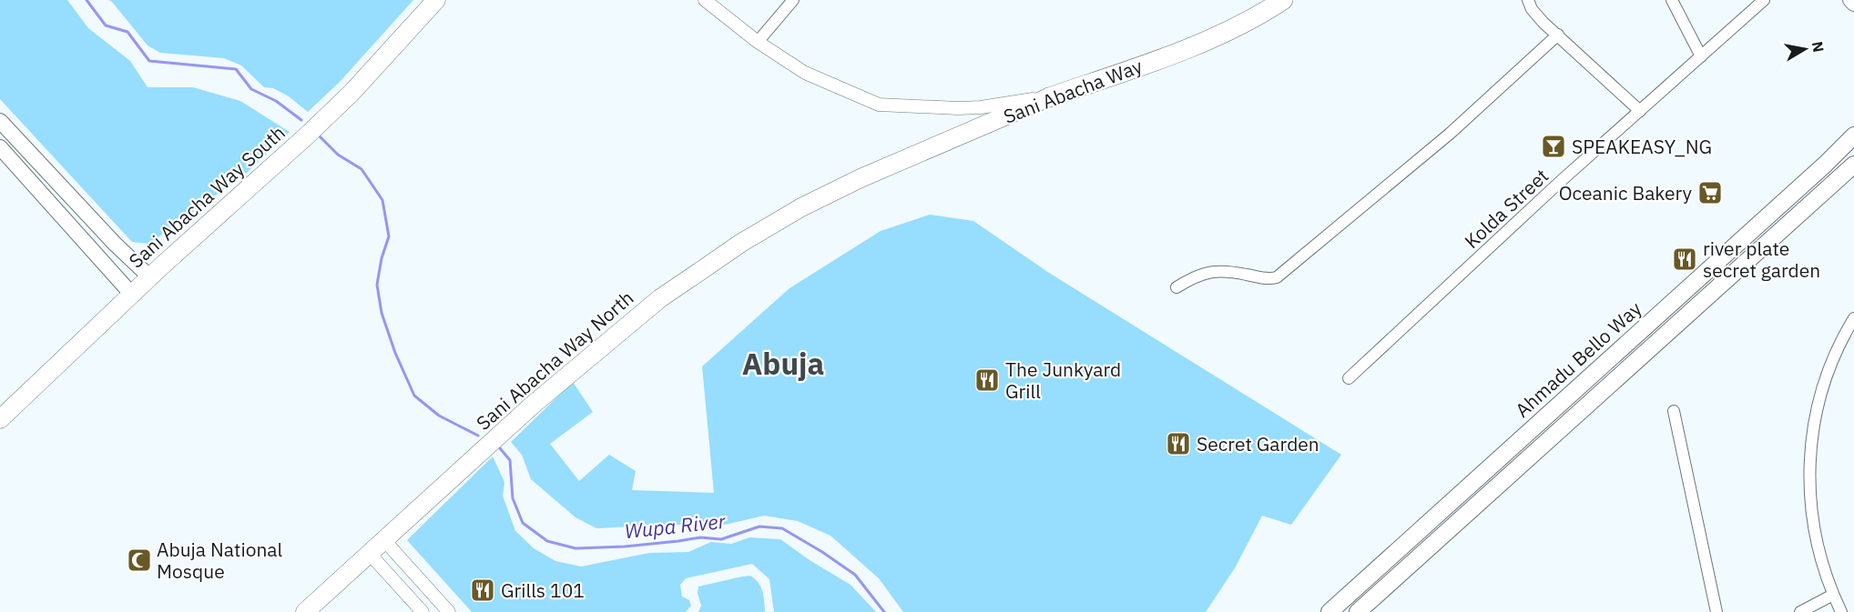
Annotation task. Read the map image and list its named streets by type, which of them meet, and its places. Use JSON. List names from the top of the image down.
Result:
{
  "streets": {
    "highway": ["Sani Abacha Way", "Sani Abacha Way South", "Sani Abacha Way North"],
    "main road": ["Ahmadu Bello Way"],
    "street": ["Kolda Street"]
  },
  "crossings": [
    ["Sani Abacha Way", "Sani Abacha Way North"]
  ],
  "districts": ["Abuja"],
  "water": ["Wupa River"],
  "places": {
    "bar": ["SPEAKEASY_NG"],
    "supermarket": ["Oceanic Bakery"],
    "restaurant": [
      "river plate secret garden",
      "The Junkyard Grill",
      "Secret Garden",
      "Grills 101"
    ],
    "mosque": ["Abuja National Mosque"]
  },
  "north": "right"
}
